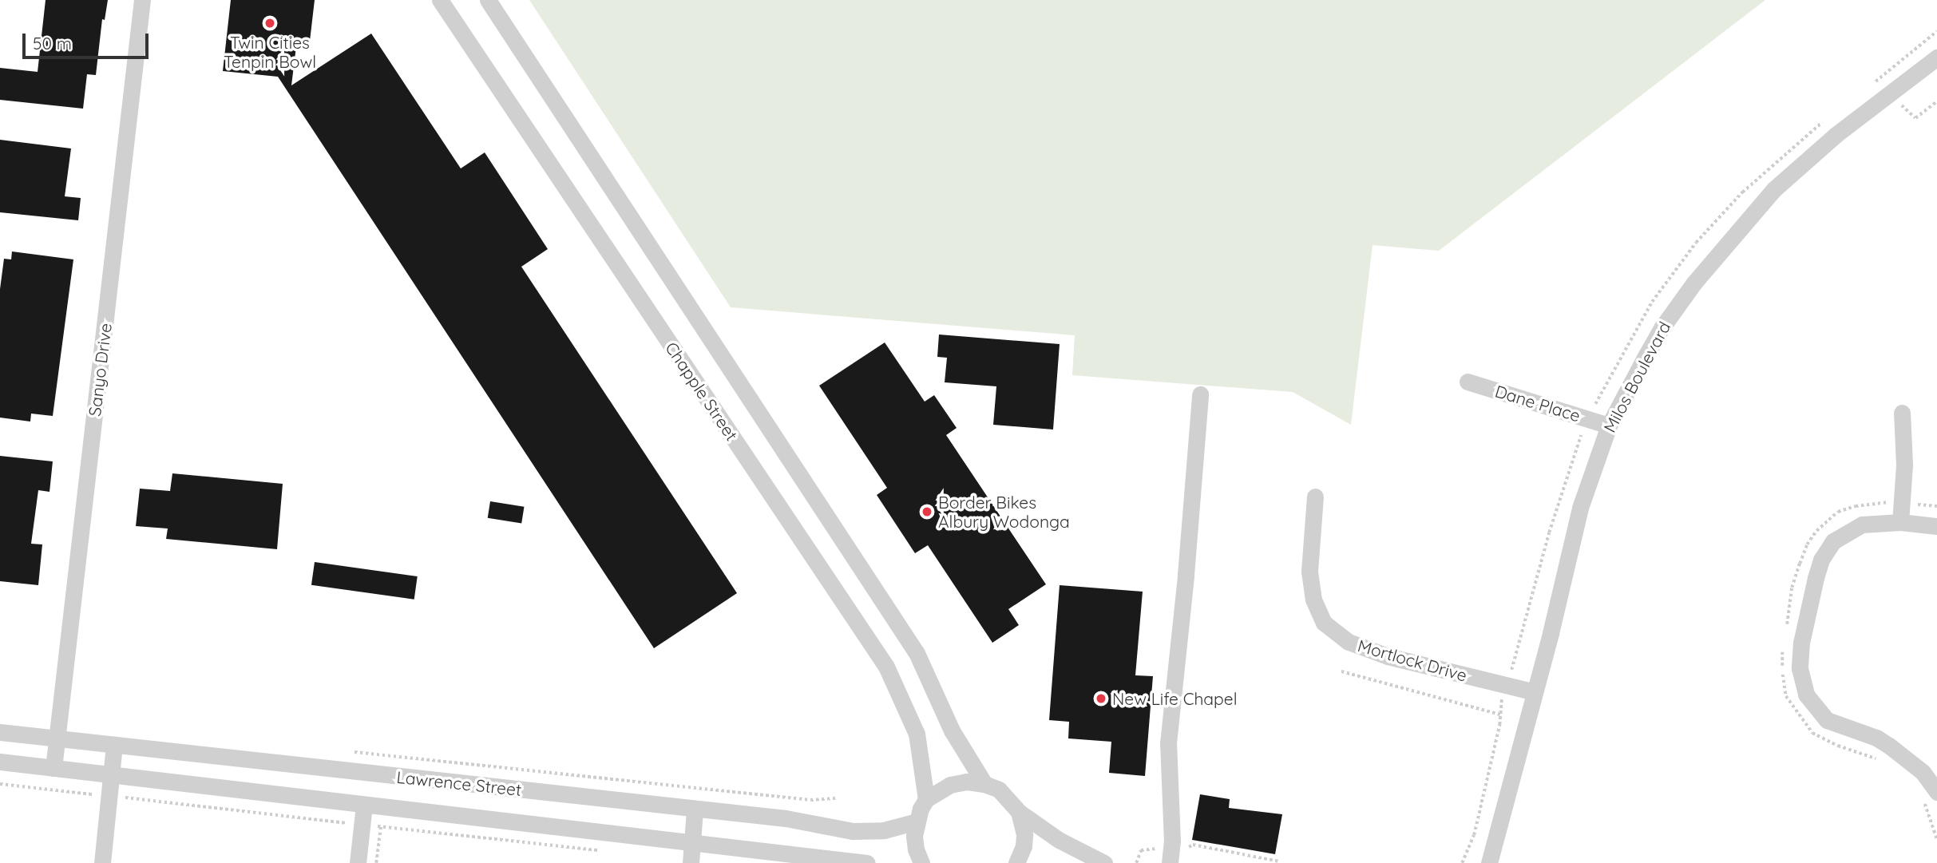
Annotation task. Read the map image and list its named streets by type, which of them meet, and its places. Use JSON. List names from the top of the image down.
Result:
{
  "streets": {
    "street": [
      "Sanyo Drive",
      "Milos Boulevard",
      "Chapple Street",
      "Dane Place",
      "Mortlock Drive",
      "Lawrence Street"
    ]
  },
  "crossings": [
    ["Sanyo Drive", "Lawrence Street"],
    ["Milos Boulevard", "Dane Place"],
    ["Milos Boulevard", "Mortlock Drive"]
  ],
  "places": ["Twin Cities Tenpin Bowl", "Border Bikes Albury Wodonga", "New Life Chapel"],
  "scale_bar": "50 m"
}
